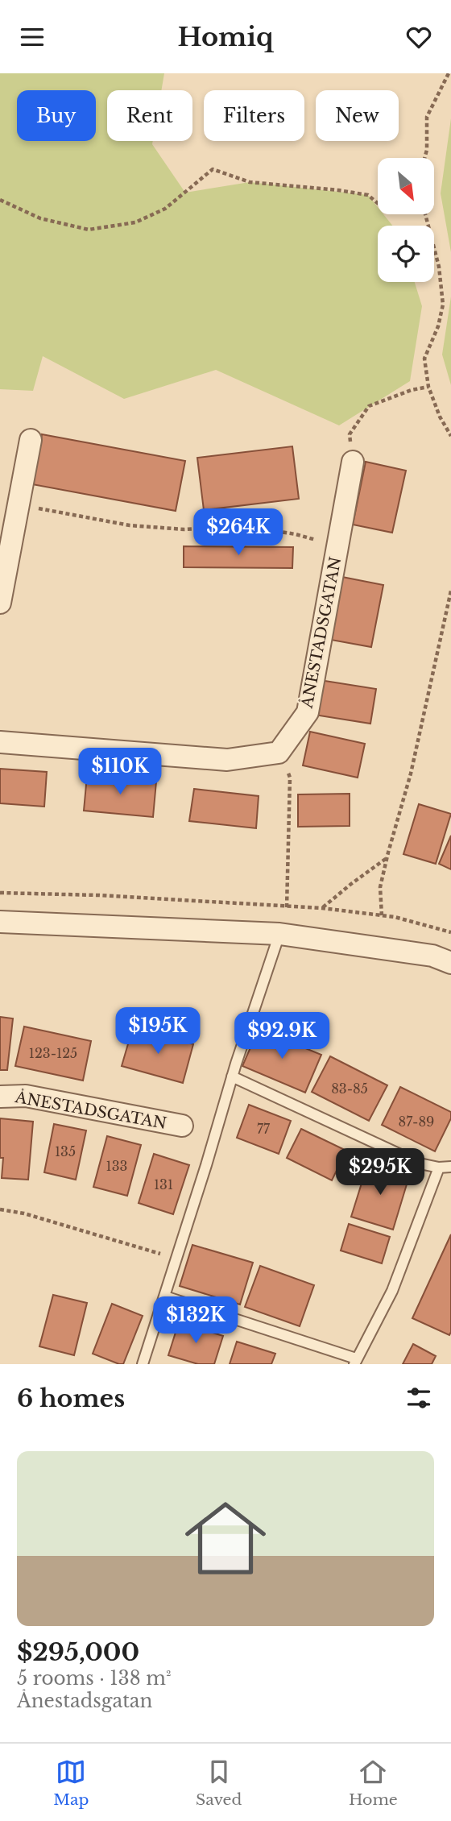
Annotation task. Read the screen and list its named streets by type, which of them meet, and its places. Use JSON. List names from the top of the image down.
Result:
{
  "streets": {
    "street": ["ÅNESTADSGATAN"]
  },
  "house_numbers": [
    "123-125",
    "83-85",
    "87-89",
    "77",
    "135",
    "133",
    "131"
  ],
  "north": "bottom right",
  "page": {
    "header": "Homiq",
    "chip": [
      "Buy",
      "Rent",
      "Filters",
      "New"
    ],
    "price": [
      "$264K",
      "$110K",
      "$195K",
      "$92.9K",
      "$295K",
      "$132K"
    ],
    "heading": "6 homes",
    "list": [
      {
        "name": "$295,000",
        "note": "5 rooms · 138 m² · Ånestadsgatan"
      }
    ],
    "tabs": ["Map", "Saved", "Home"]
  }
}
